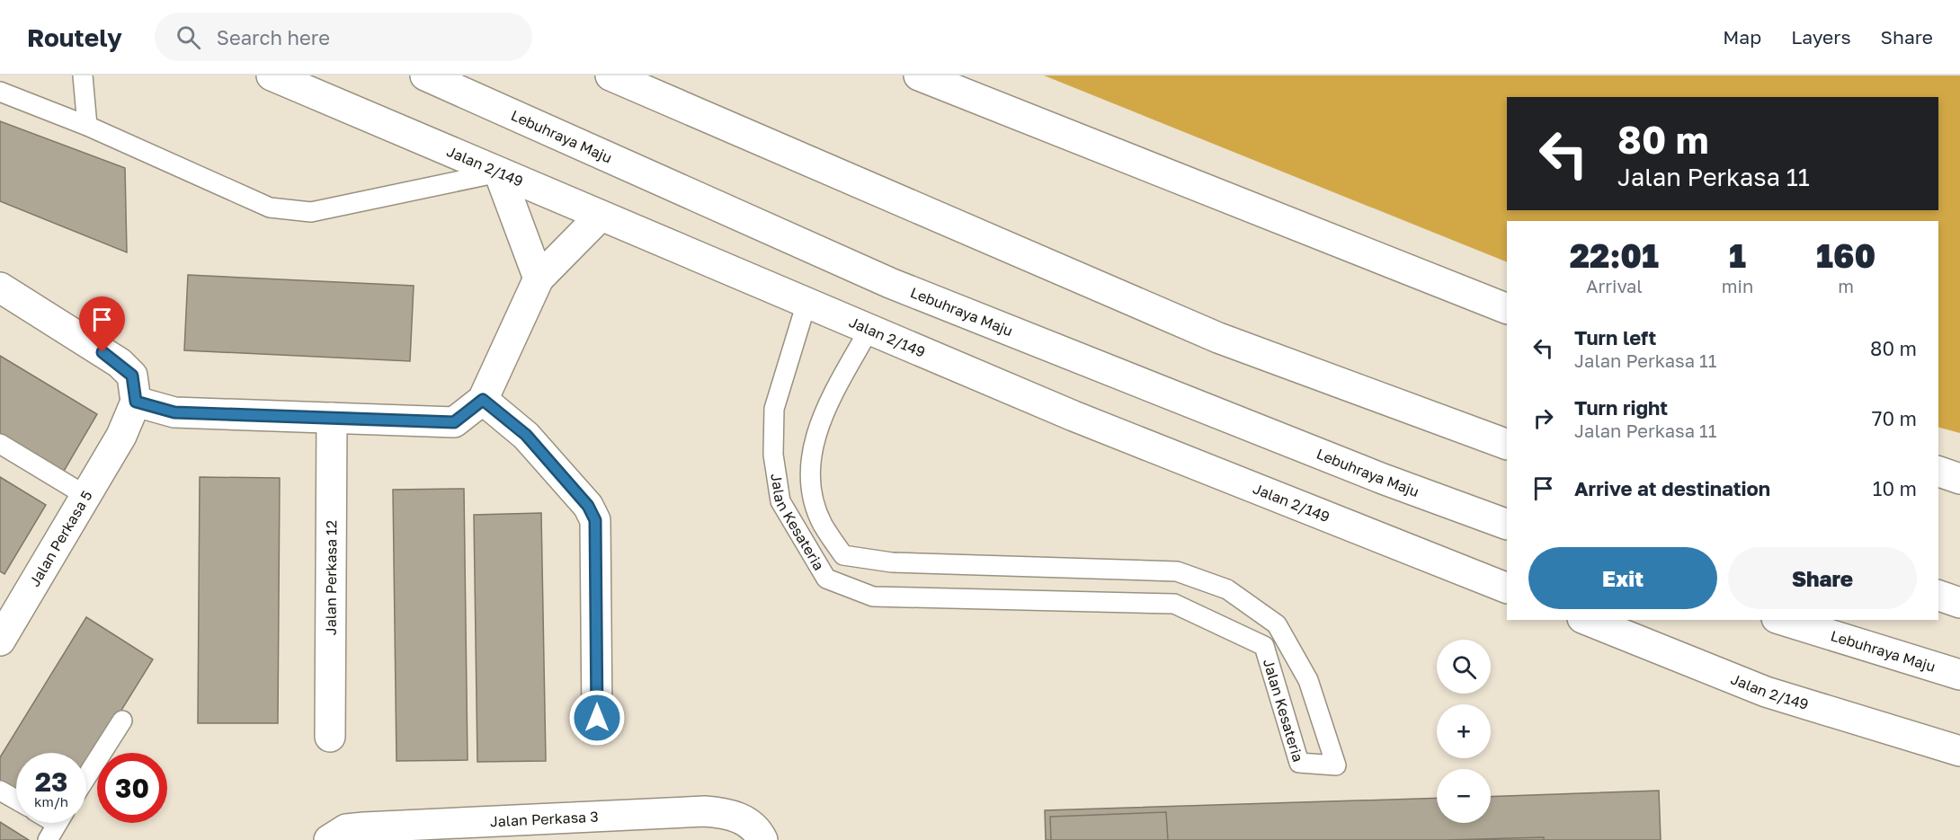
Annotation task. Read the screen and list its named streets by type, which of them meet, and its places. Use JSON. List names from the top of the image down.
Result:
{
  "streets": {
    "main road": [
      "Lebuhraya Maju",
      "Jalan 2/149",
      "Jalan Perkasa 5",
      "Jalan Perkasa 12",
      "Jalan Perkasa 3"
    ],
    "lane": ["Jalan Kesateria"]
  },
  "crossings": [
    ["Jalan 2/149", "Jalan Kesateria"]
  ],
  "page": {
    "header": "Routely",
    "search": "Search here",
    "nav": ["Map", "Layers", "Share"],
    "turn": ["80 m", "Jalan Perkasa 11"],
    "eta": [
      "22:01",
      "Arrival",
      "1",
      "min",
      "160",
      "m"
    ],
    "list": [
      {
        "name": "Turn left",
        "note": "Jalan Perkasa 11",
        "value": "80 m"
      },
      {
        "name": "Turn right",
        "note": "Jalan Perkasa 11",
        "value": "70 m"
      },
      {
        "name": "Arrive at destination",
        "value": "10 m"
      }
    ],
    "buttons": ["Exit", "Share"],
    "map_buttons": ["+", "−"],
    "speed": "23 km/h",
    "limit": "30"
  }
}
